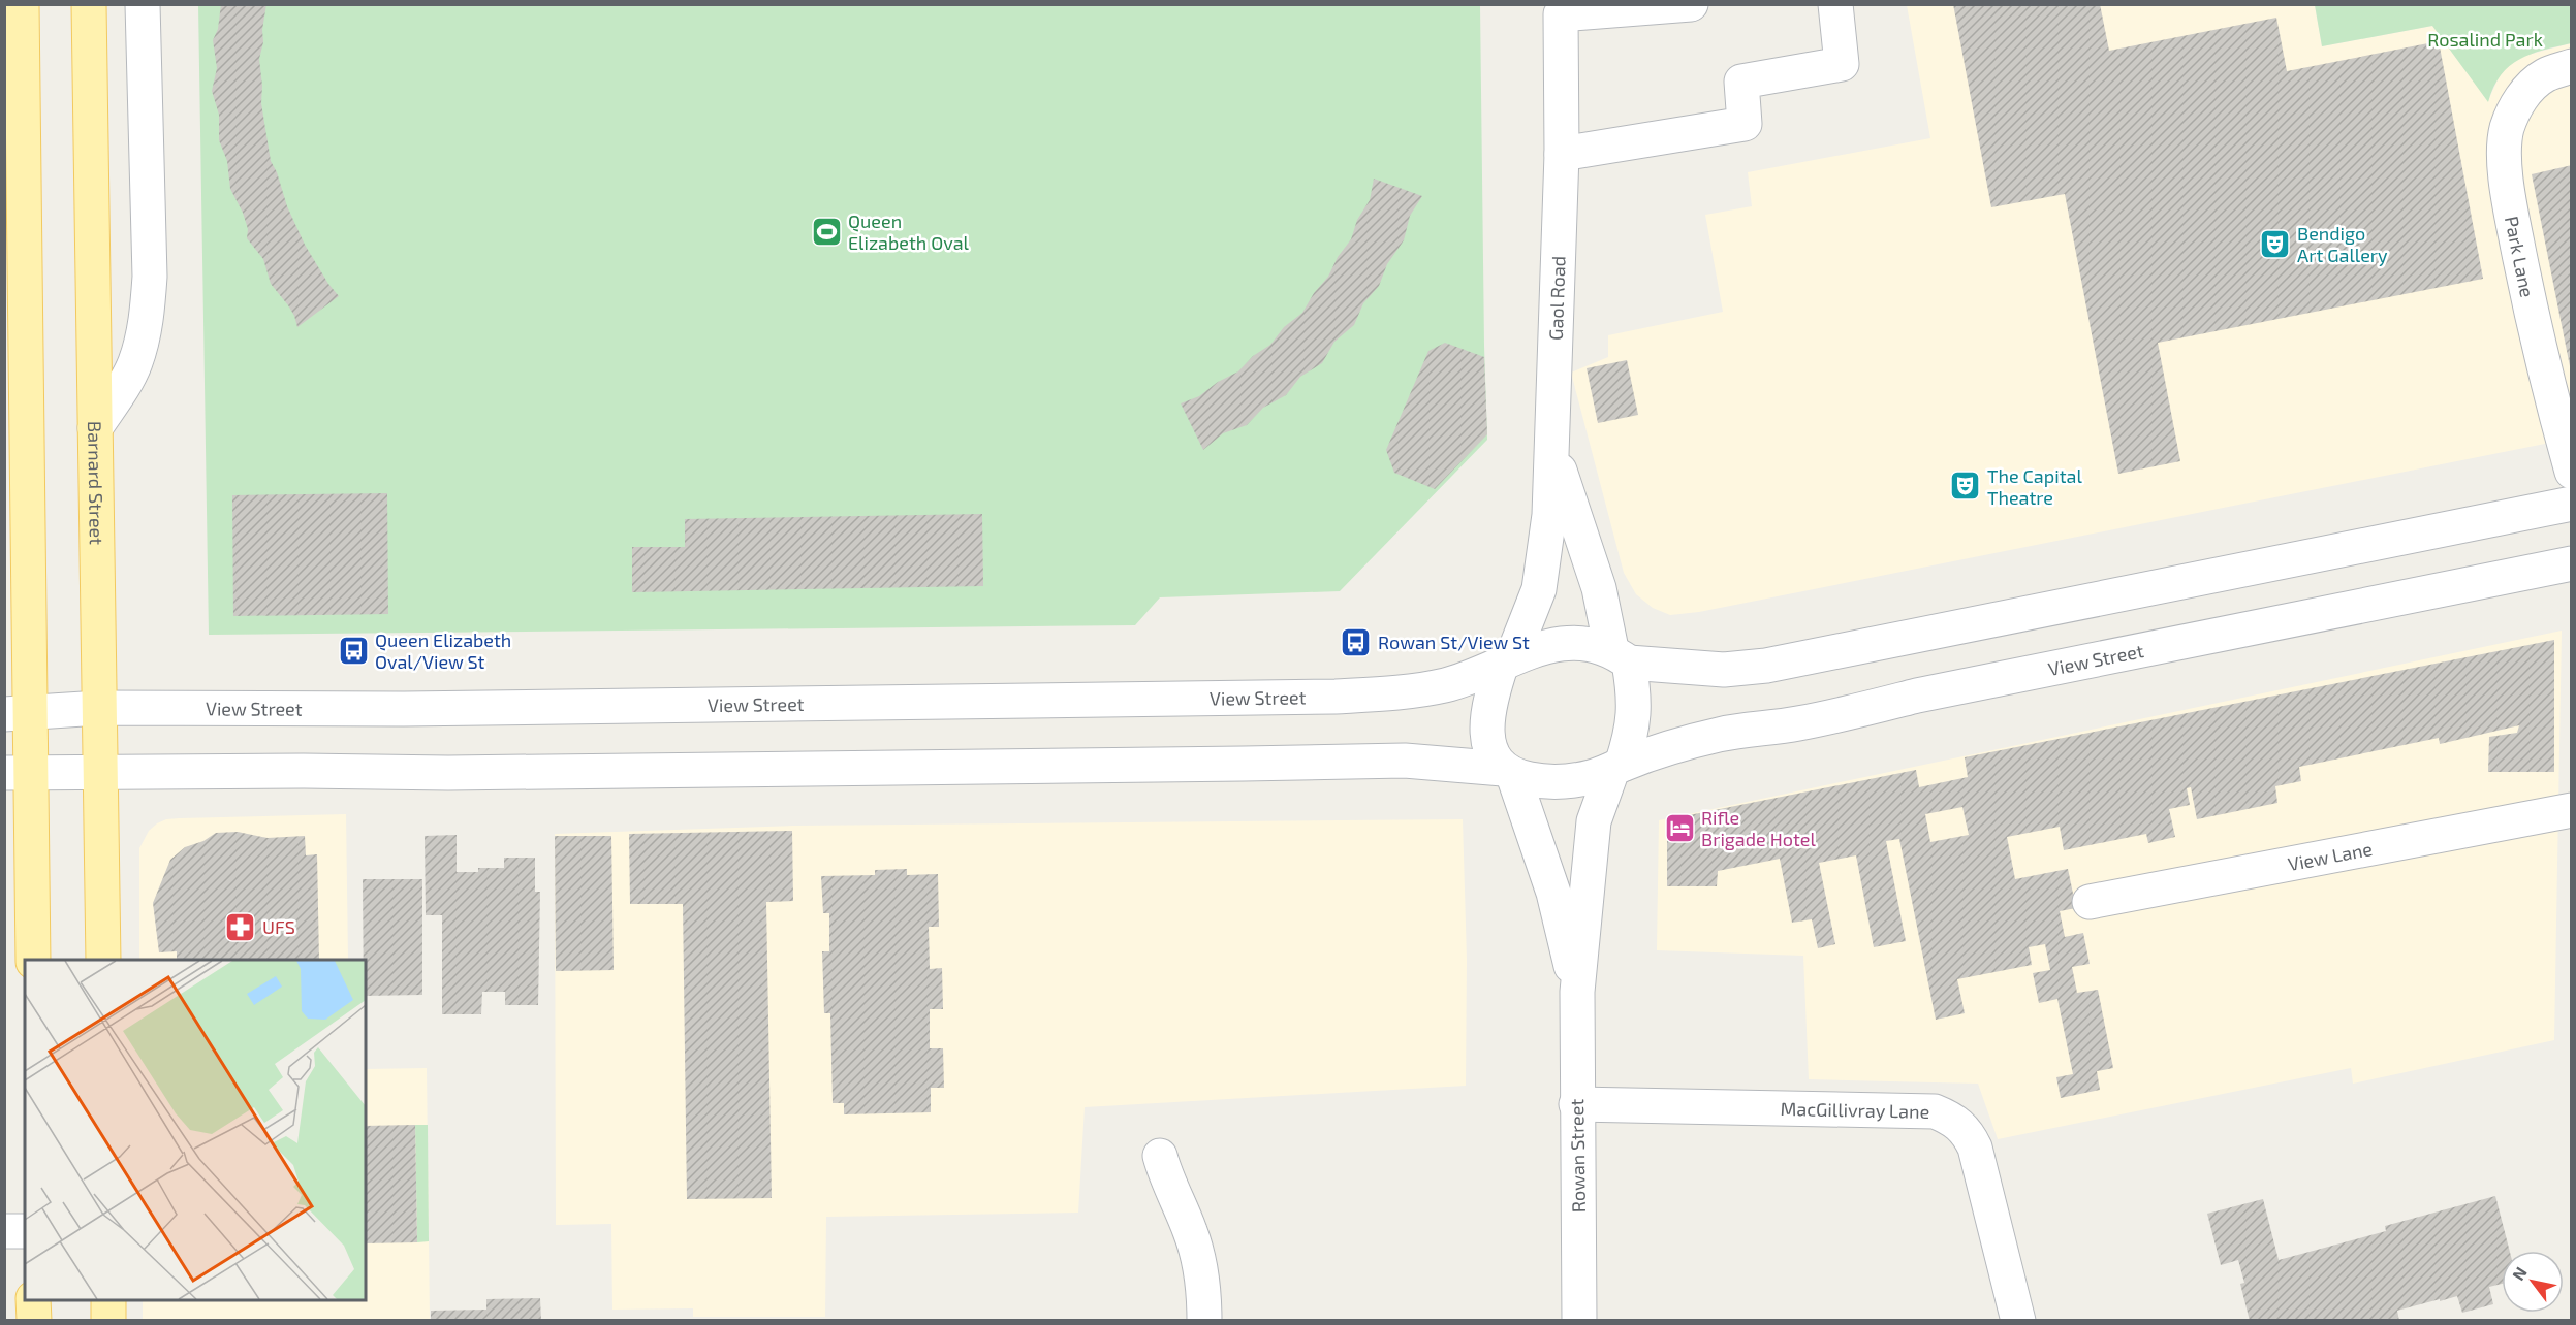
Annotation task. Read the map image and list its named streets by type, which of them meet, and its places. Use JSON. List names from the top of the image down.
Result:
{
  "streets": {
    "main road": ["Barnard Street"],
    "street": [
      "Park Lane",
      "Gaol Road",
      "View Street",
      "View Lane",
      "MacGillivray Lane",
      "Rowan Street"
    ]
  },
  "crossings": [
    ["Gaol Road", "View Street"],
    ["Gaol Road", "Rowan Street"],
    ["Barnard Street", "View Street"],
    ["View Street", "Rowan Street"],
    ["MacGillivray Lane", "Rowan Street"]
  ],
  "parks": ["Rosalind Park"],
  "places": {
    "sports": ["Queen Elizabeth Oval"],
    "theatre": ["Bendigo Art Gallery", "The Capital Theatre"],
    "bus stop": ["Rowan St/View St", "Queen Elizabeth Oval/View St"],
    "hotel": ["Rifle Brigade Hotel"],
    "pharmacy": ["UFS"]
  },
  "north": "top left"
}
